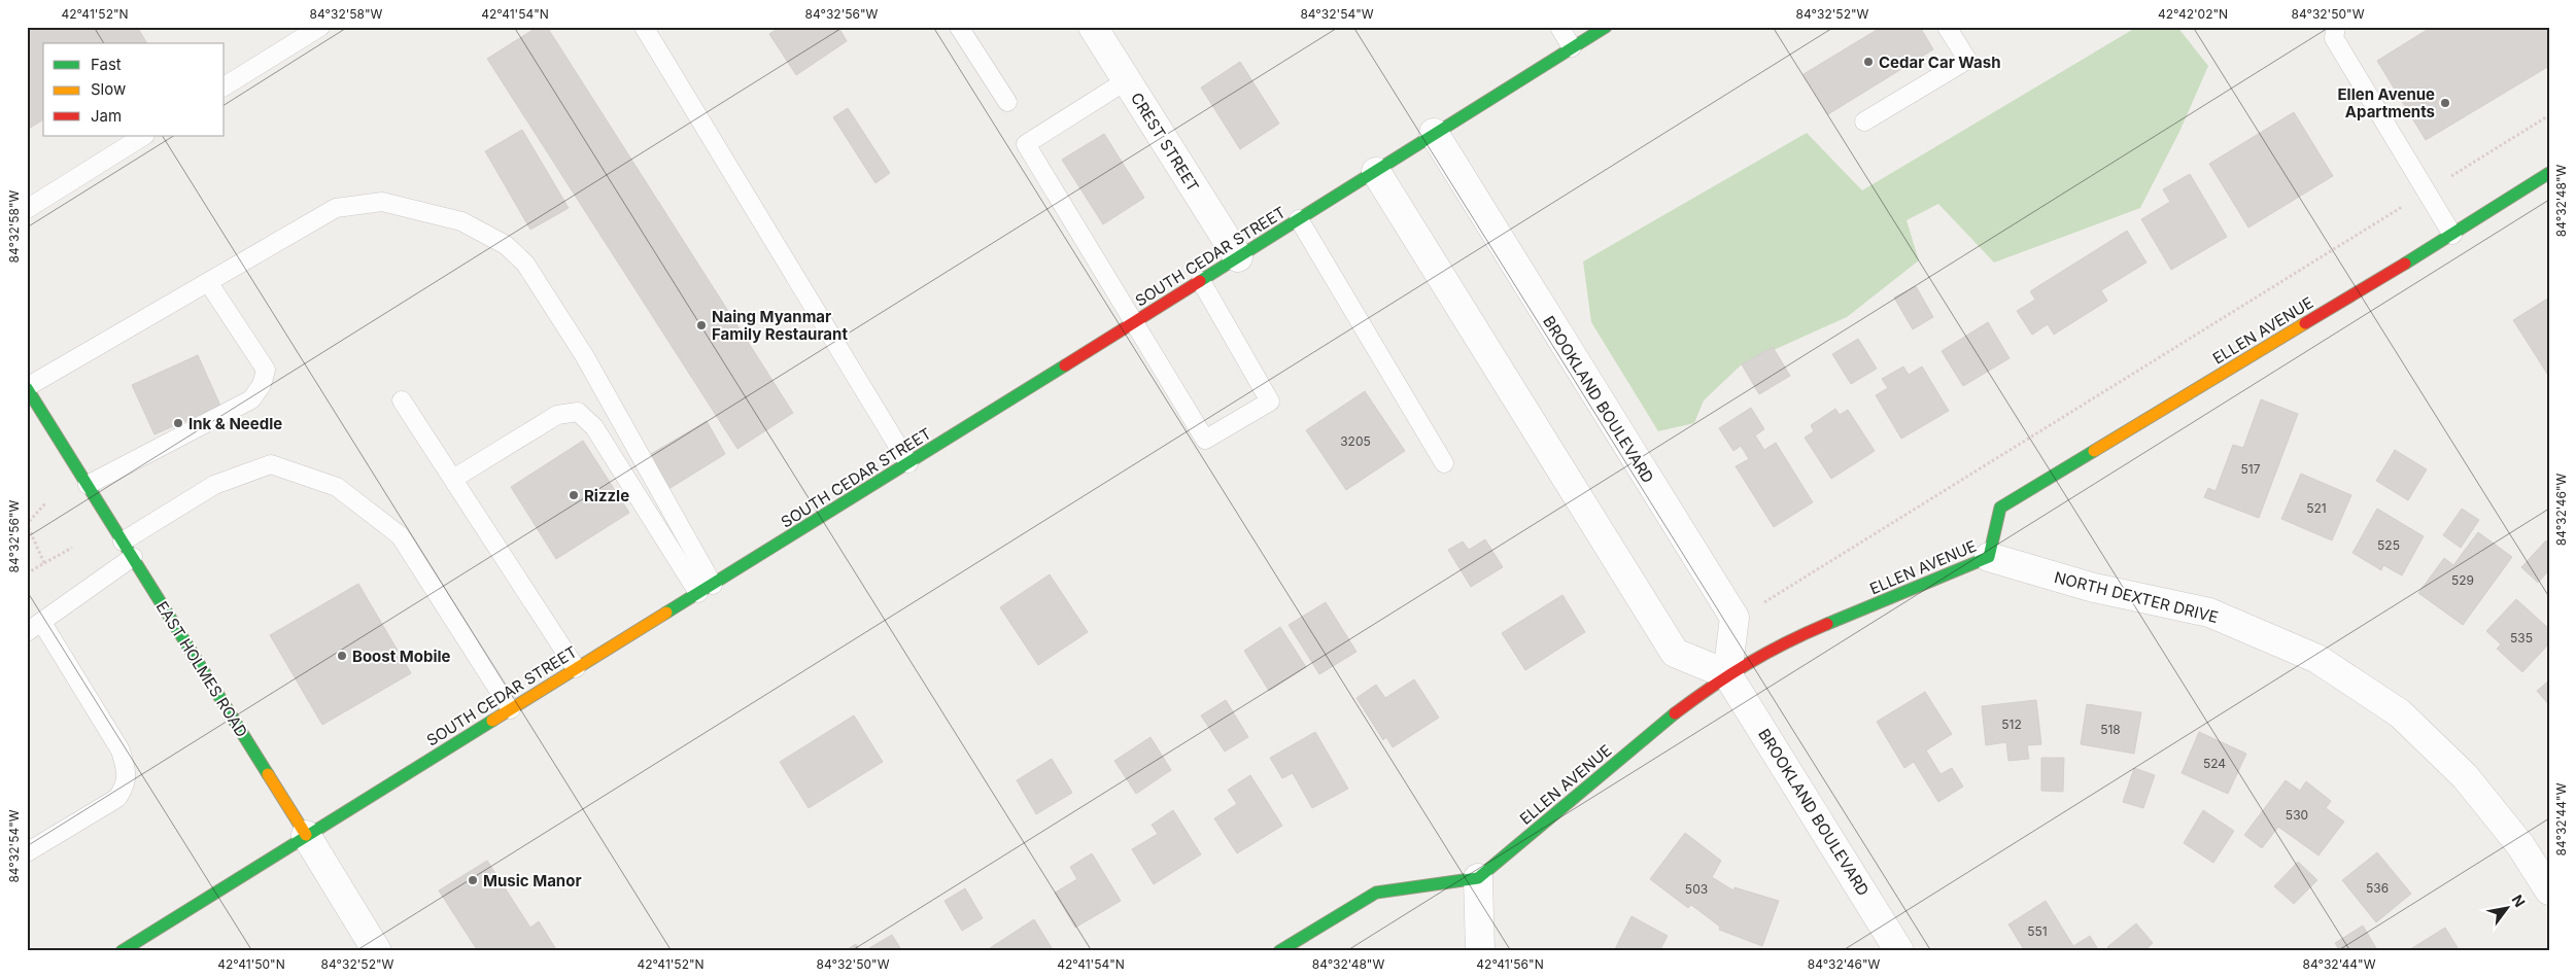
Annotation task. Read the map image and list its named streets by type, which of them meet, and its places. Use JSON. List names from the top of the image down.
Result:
{
  "streets": {
    "street": [
      "CREST STREET",
      "SOUTH CEDAR STREET",
      "ELLEN AVENUE",
      "BROOKLAND BOULEVARD",
      "NORTH DEXTER DRIVE",
      "EAST HOLMES ROAD"
    ]
  },
  "crossings": [
    ["CREST STREET", "SOUTH CEDAR STREET"],
    ["SOUTH CEDAR STREET", "BROOKLAND BOULEVARD"],
    ["SOUTH CEDAR STREET", "EAST HOLMES ROAD"],
    ["ELLEN AVENUE", "BROOKLAND BOULEVARD"],
    ["ELLEN AVENUE", "NORTH DEXTER DRIVE"]
  ],
  "places": [
    "Cedar Car Wash",
    "Ellen Avenue Apartments",
    "Naing Myanmar Family Restaurant",
    "Ink & Needle",
    "Rizzle",
    "Boost Mobile",
    "Music Manor"
  ],
  "house_numbers": [
    "3205",
    "517",
    "521",
    "525",
    "529",
    "535",
    "512",
    "518",
    "524",
    "530",
    "536",
    "503",
    "551"
  ],
  "legend": ["Fast", "Slow", "Jam"],
  "north": "top right",
  "coordinates": [
    "42°41'52\"N",
    "84°32'58\"W",
    "42°41'54\"N",
    "84°32'56\"W",
    "84°32'54\"W",
    "84°32'52\"W",
    "42°42'02\"N",
    "84°32'50\"W",
    "84°32'48\"W",
    "84°32'46\"W",
    "84°32'44\"W",
    "42°41'50\"N",
    "42°41'56\"N"
  ]
}
